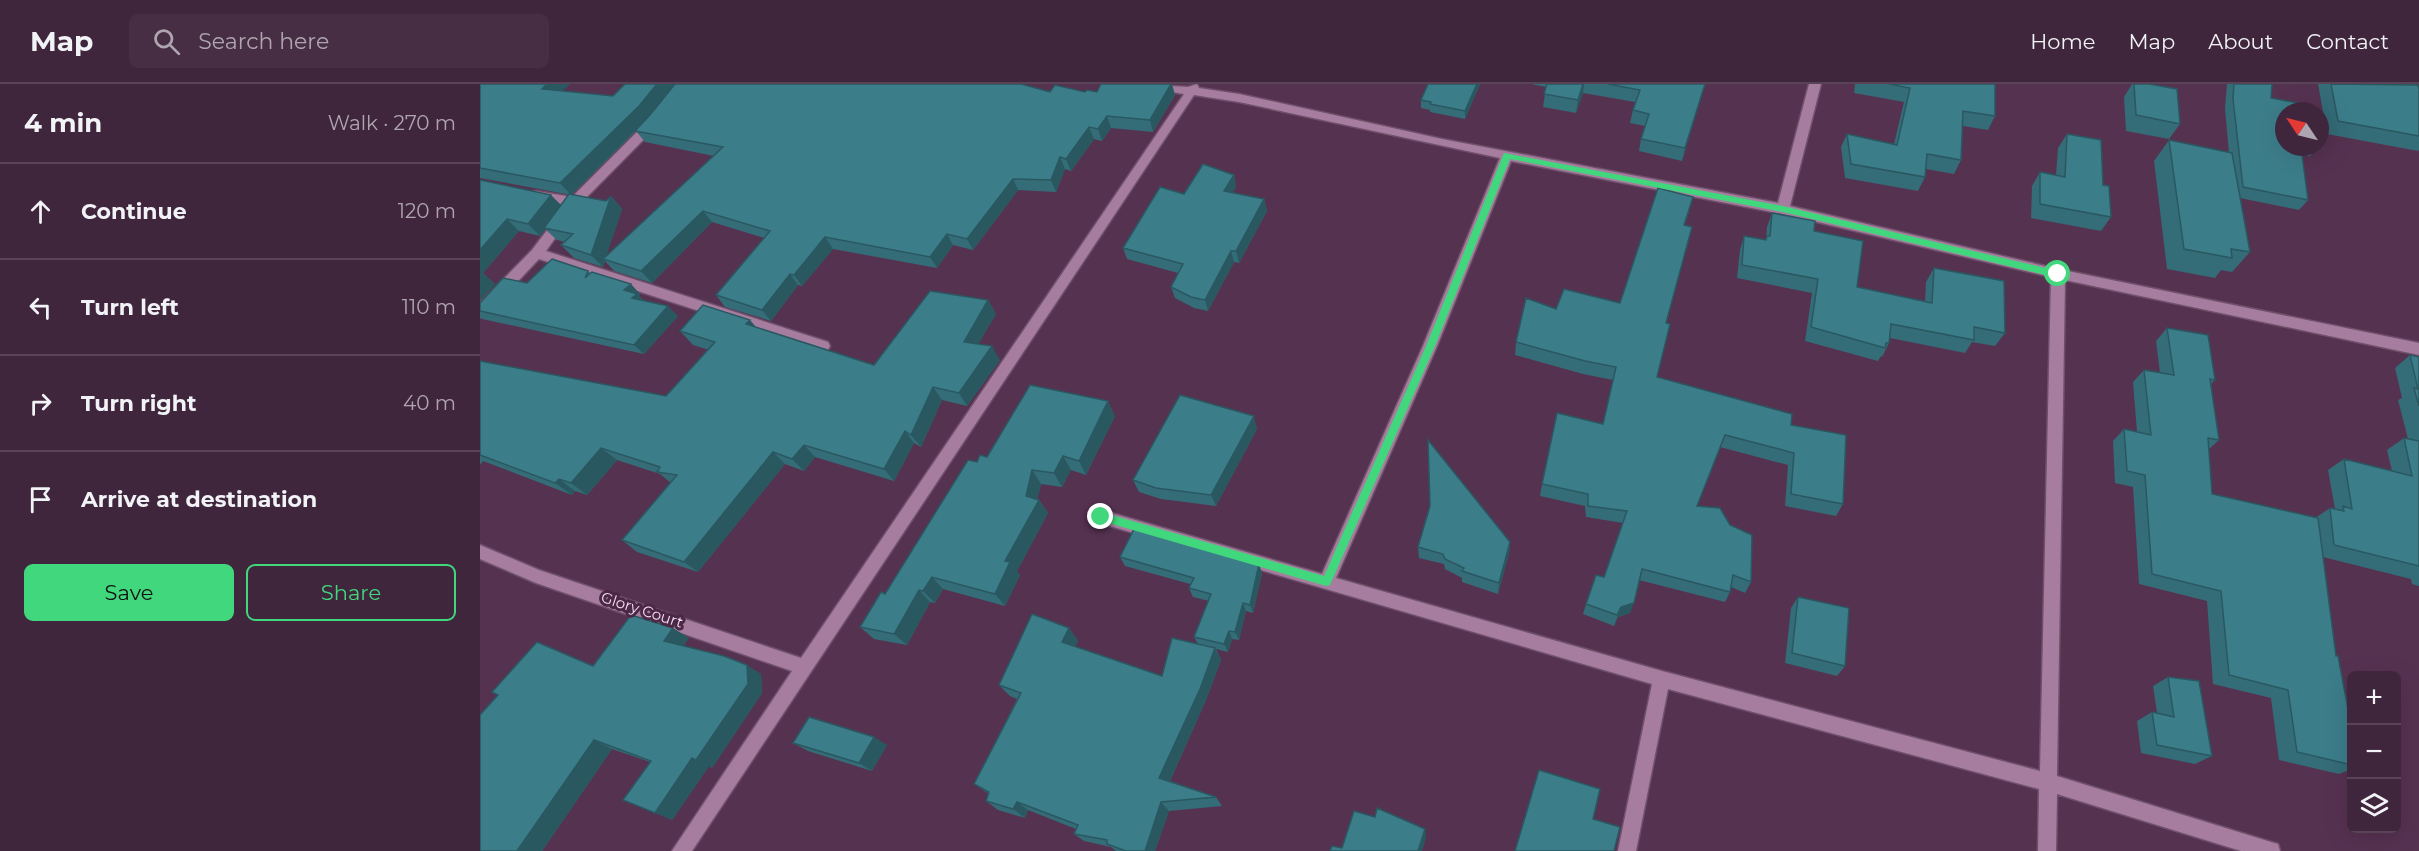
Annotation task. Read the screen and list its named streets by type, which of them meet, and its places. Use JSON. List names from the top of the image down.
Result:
{
  "streets": {
    "street": ["Glory Court"]
  },
  "north": "top left",
  "page": {
    "header": "Map",
    "search": "Search here",
    "nav": [
      "Home",
      "Map",
      "About",
      "Contact"
    ],
    "heading": ["4 min", "Walk · 270 m"],
    "list": [
      ["Continue", "120 m"],
      ["Turn left", "110 m"],
      ["Turn right", "40 m"],
      "Arrive at destination"
    ],
    "buttons": ["Save", "Share"],
    "map_buttons": ["+", "−"]
  }
}
